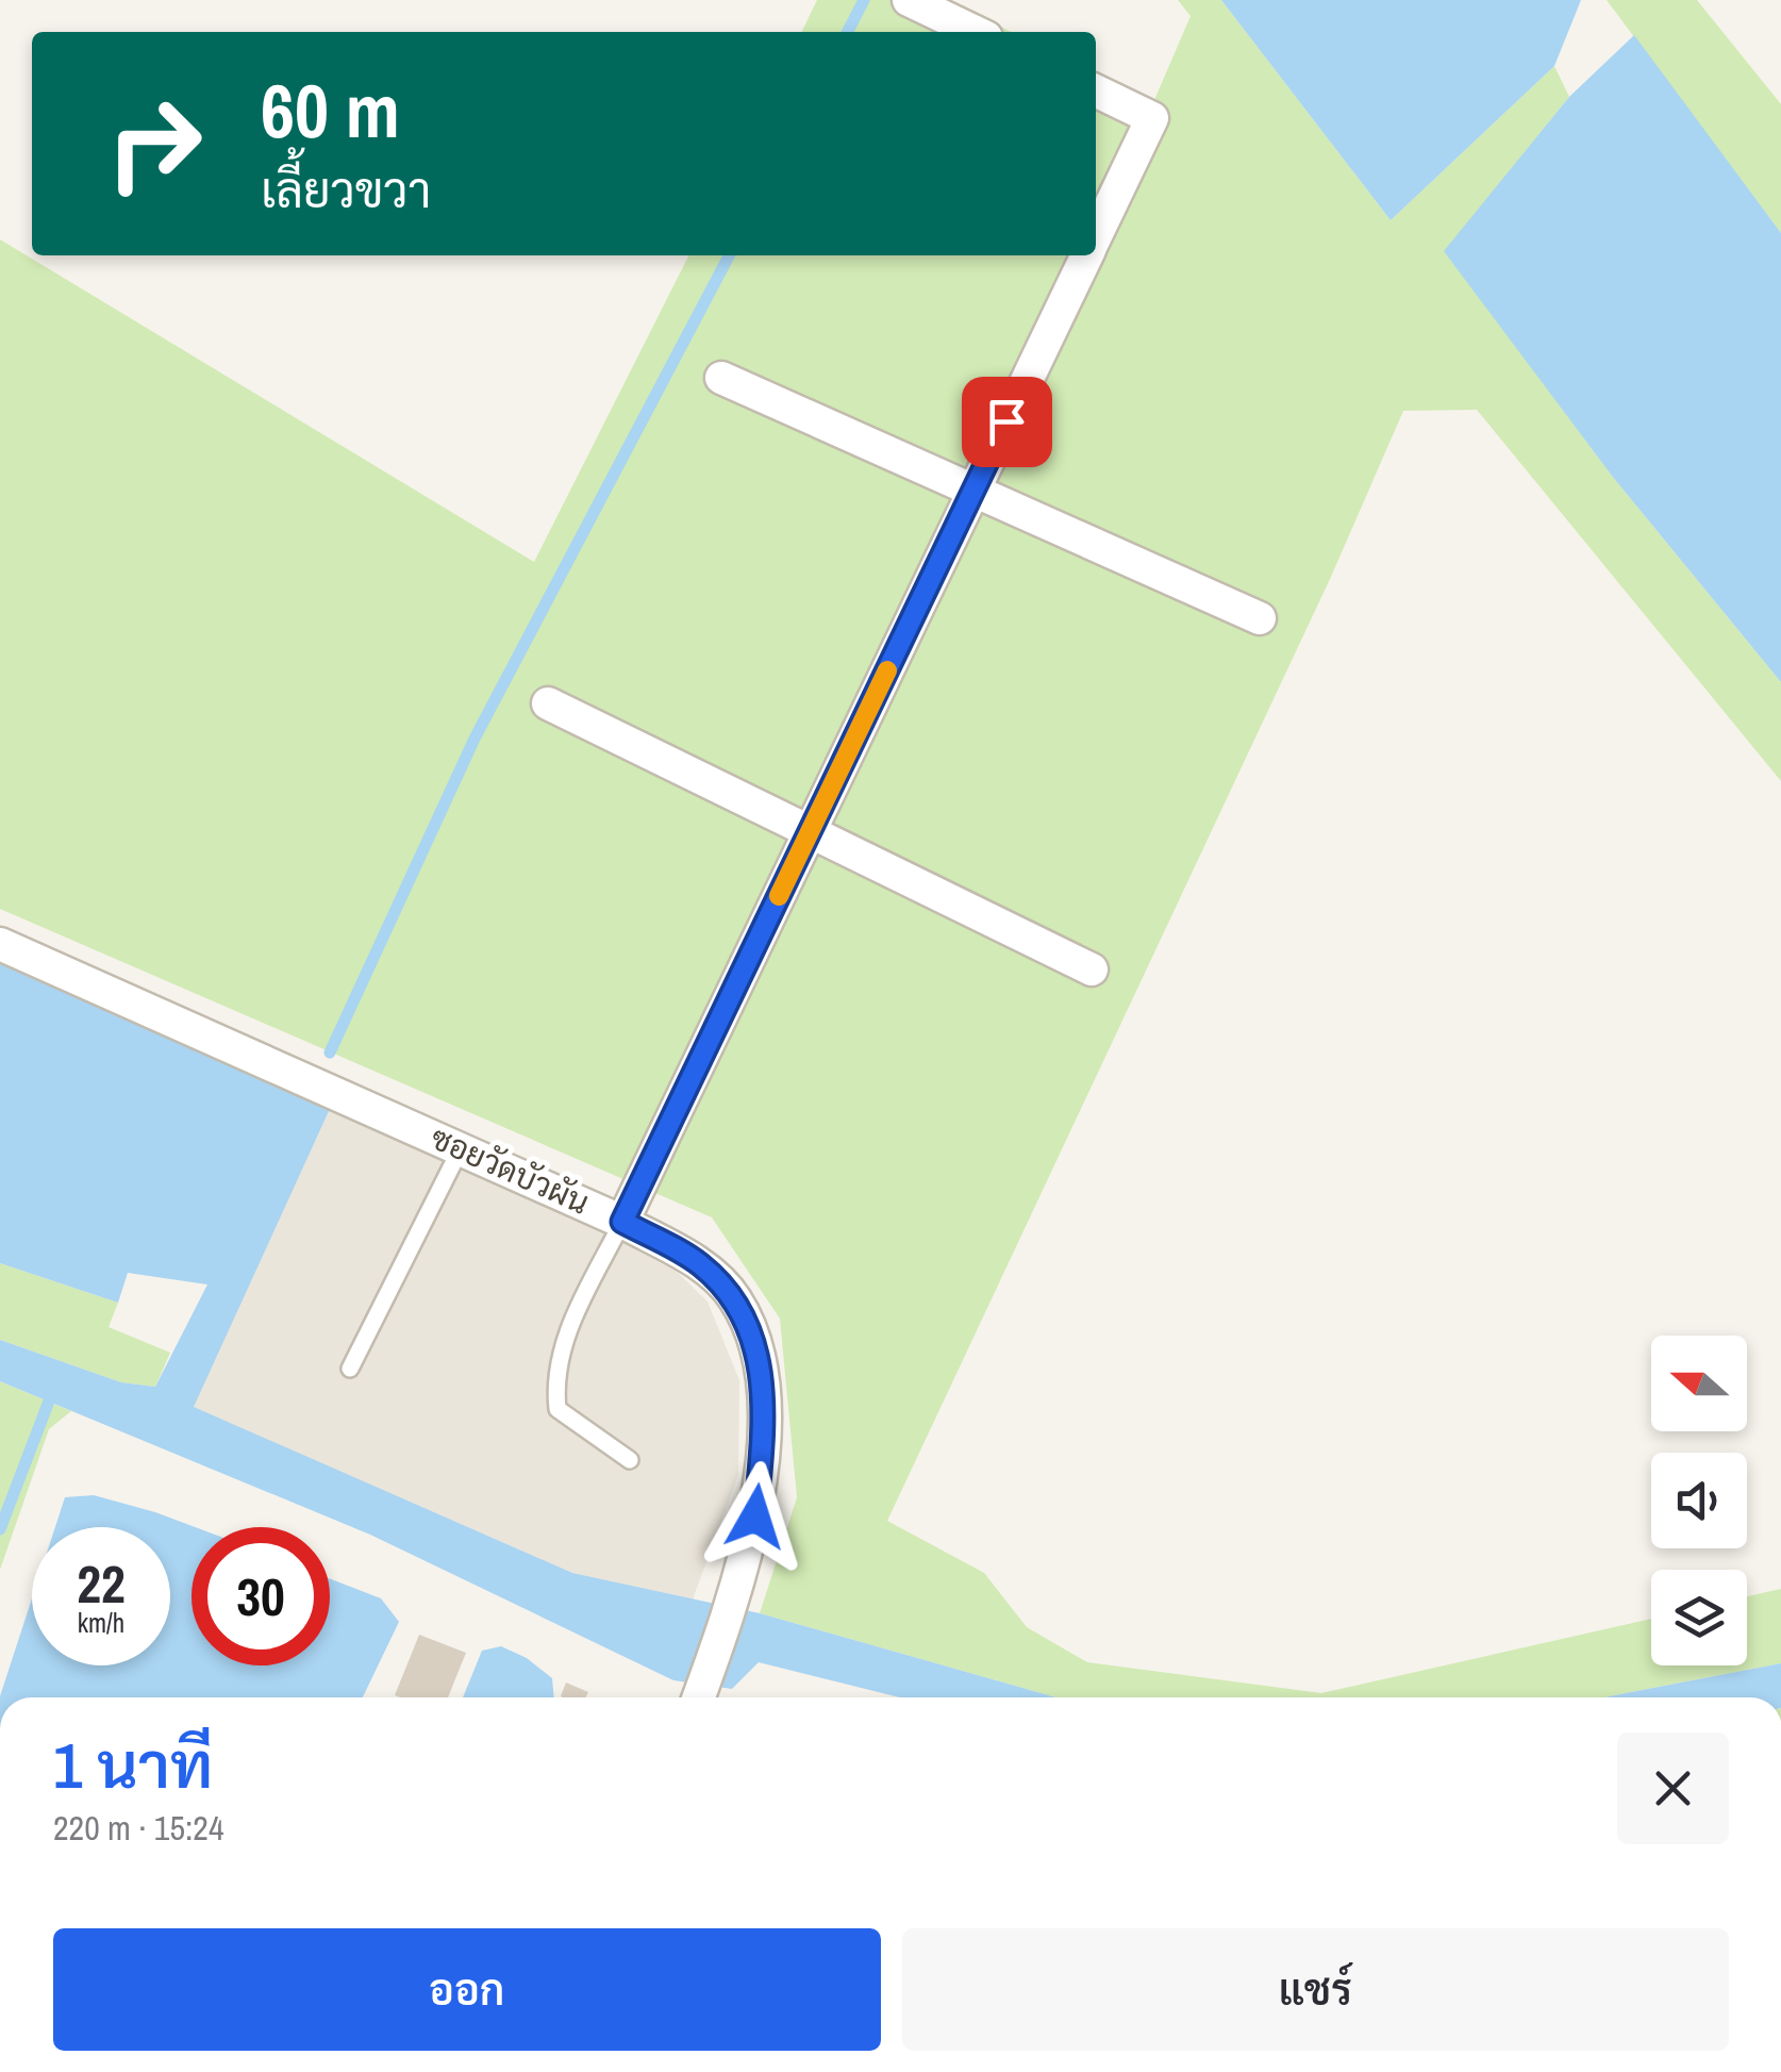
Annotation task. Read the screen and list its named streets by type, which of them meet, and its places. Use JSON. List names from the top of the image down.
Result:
{
  "streets": {
    "street": ["ซอยวัดบัวผัน"]
  },
  "north": "left",
  "page": {
    "turn": ["60 m", "เลี้ยวขวา"],
    "speed": "22 km/h",
    "limit": "30",
    "heading": ["1 นาที", "220 m · 15:24"],
    "buttons": ["ออก", "แชร์"]
  }
}
